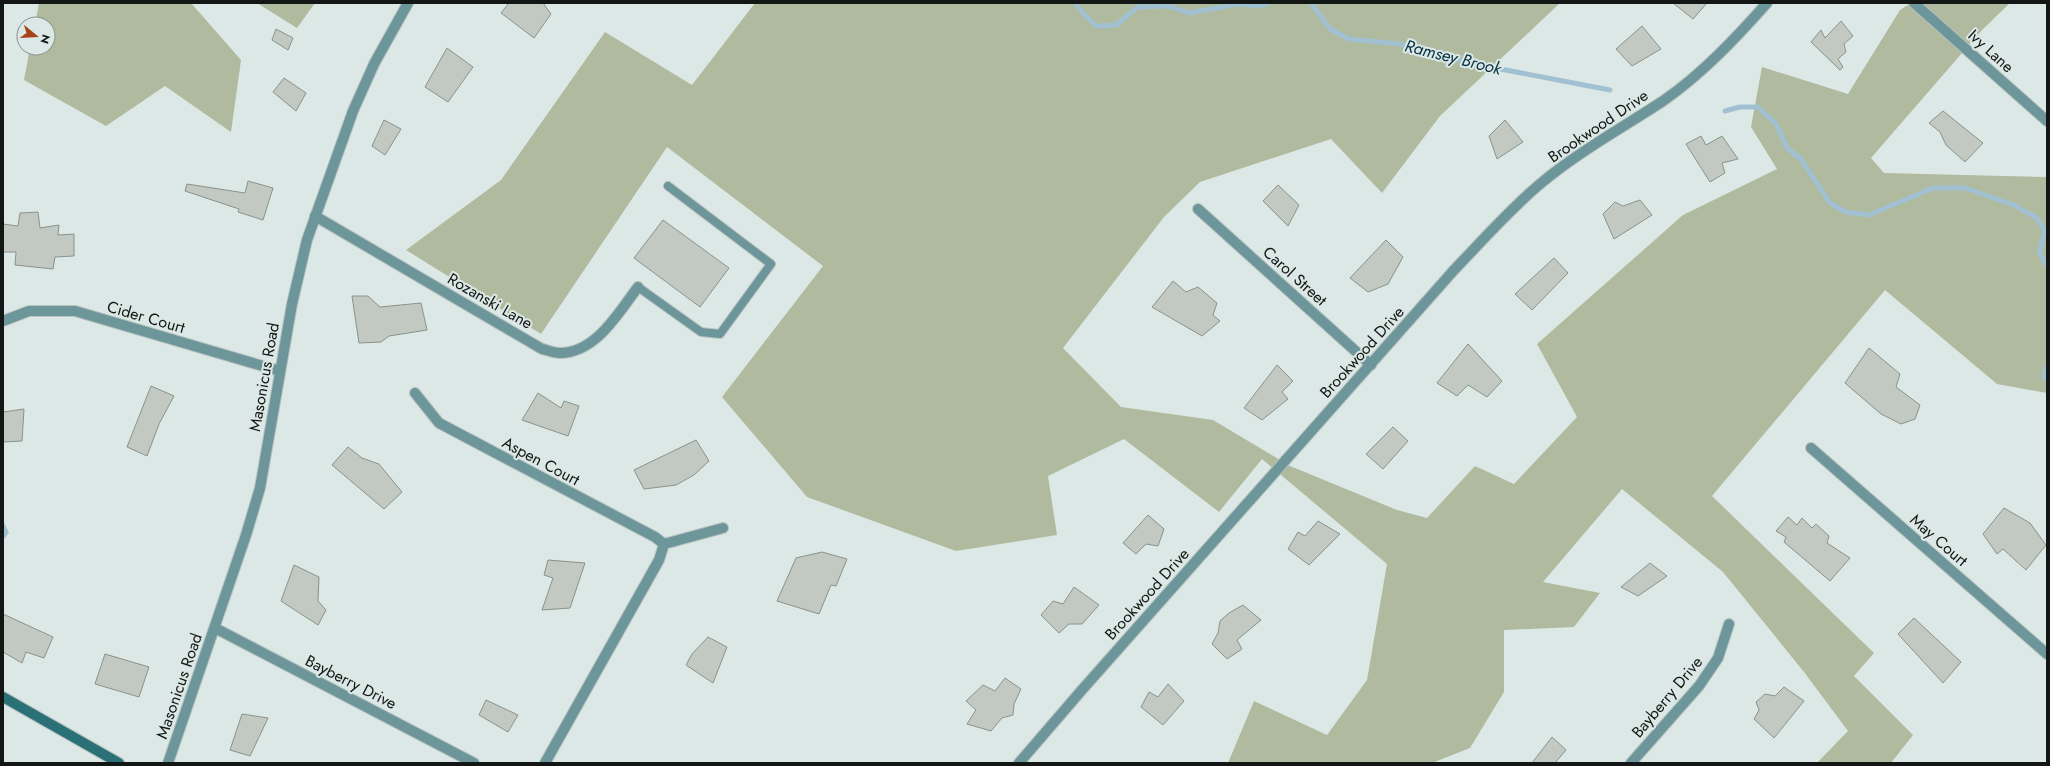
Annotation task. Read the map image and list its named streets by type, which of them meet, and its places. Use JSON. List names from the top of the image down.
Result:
{
  "streets": {
    "street": [
      "Ivy Lane",
      "Brookwood Drive",
      "Carol Street",
      "Rozanski Lane",
      "Cider Court",
      "Masonicus Road",
      "Aspen Court",
      "May Court",
      "Bayberry Drive"
    ]
  },
  "crossings": [
    ["Brookwood Drive", "Carol Street"],
    ["Rozanski Lane", "Masonicus Road"],
    ["Cider Court", "Masonicus Road"],
    ["Masonicus Road", "Bayberry Drive"]
  ],
  "water": ["Ramsey Brook"],
  "north": "right"
}
